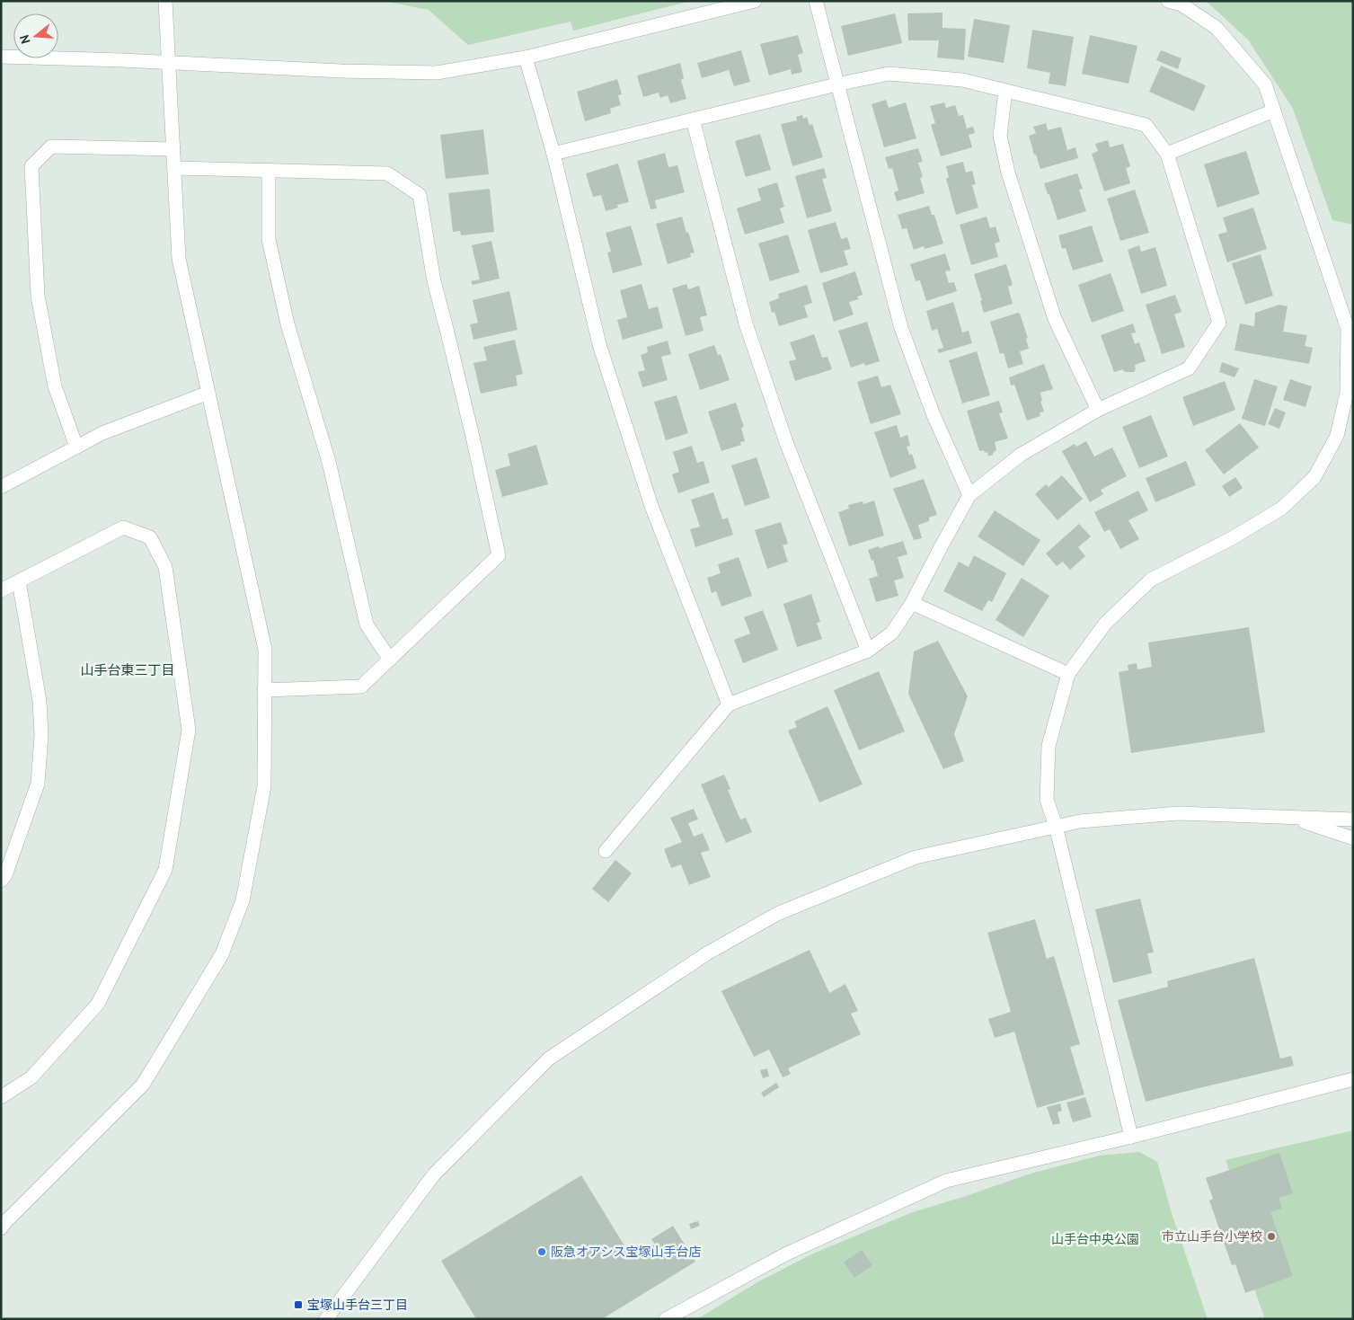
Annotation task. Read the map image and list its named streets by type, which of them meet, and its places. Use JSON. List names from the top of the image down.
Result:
{
  "districts": ["山手台東三丁目"],
  "parks": ["山手台中央公園"],
  "places": {
    "other": ["市立山手台小学校", "阪急オアシス宝塚山手台店"],
    "transit": ["宝塚山手台三丁目"]
  },
  "north": "left"
}
